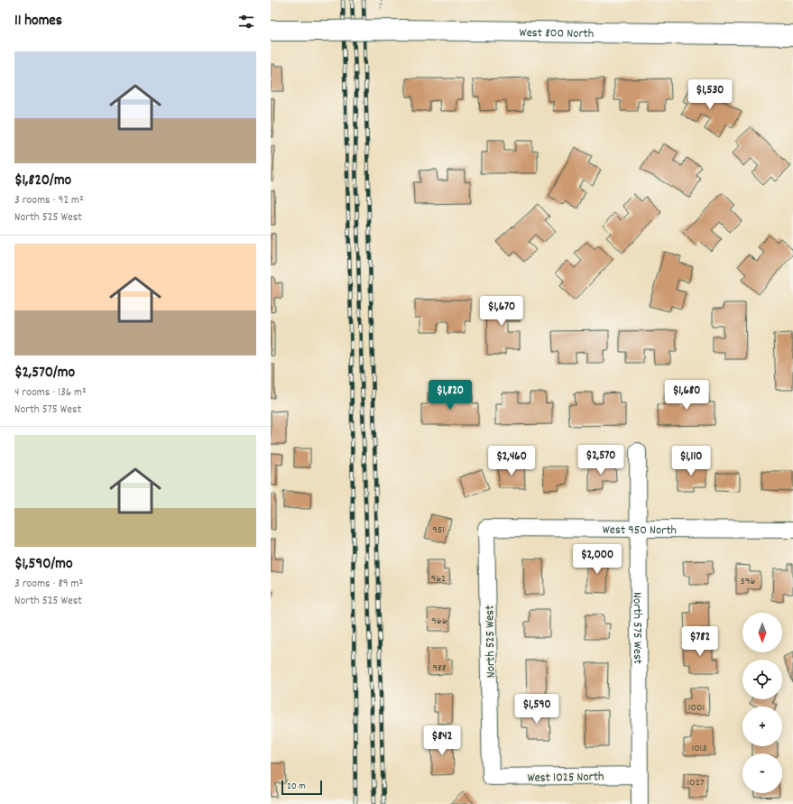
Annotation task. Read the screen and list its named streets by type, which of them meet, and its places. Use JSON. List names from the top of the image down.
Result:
{
  "streets": {
    "street": [
      "West 800 North",
      "West 950 North",
      "North 575 West",
      "North 525 West",
      "West 1025 North"
    ]
  },
  "crossings": [
    ["West 950 North", "North 575 West"],
    ["West 950 North", "North 525 West"],
    ["North 575 West", "West 1025 North"],
    ["North 525 West", "West 1025 North"]
  ],
  "house_numbers": [
    "951",
    "962",
    "596",
    "966",
    "988",
    "1001",
    "1013",
    "1027"
  ],
  "scale_bar": "20 m",
  "north": "bottom",
  "page": {
    "heading": "11 homes",
    "list": [
      {
        "name": "$1,820/mo",
        "note": "3 rooms · 92 m² · North 525 West"
      },
      {
        "name": "$2,570/mo",
        "note": "4 rooms · 136 m² · North 575 West"
      },
      {
        "name": "$1,590/mo",
        "note": "3 rooms · 89 m² · North 525 West"
      }
    ],
    "price": [
      "$1,530",
      "$1,670",
      "$1,820",
      "$1,680",
      "$2,570",
      "$2,460",
      "$1,110",
      "$2,000",
      "$782",
      "$1,590",
      "$842"
    ],
    "map_buttons": ["+", "−"],
    "scale": "20 m"
  }
}
